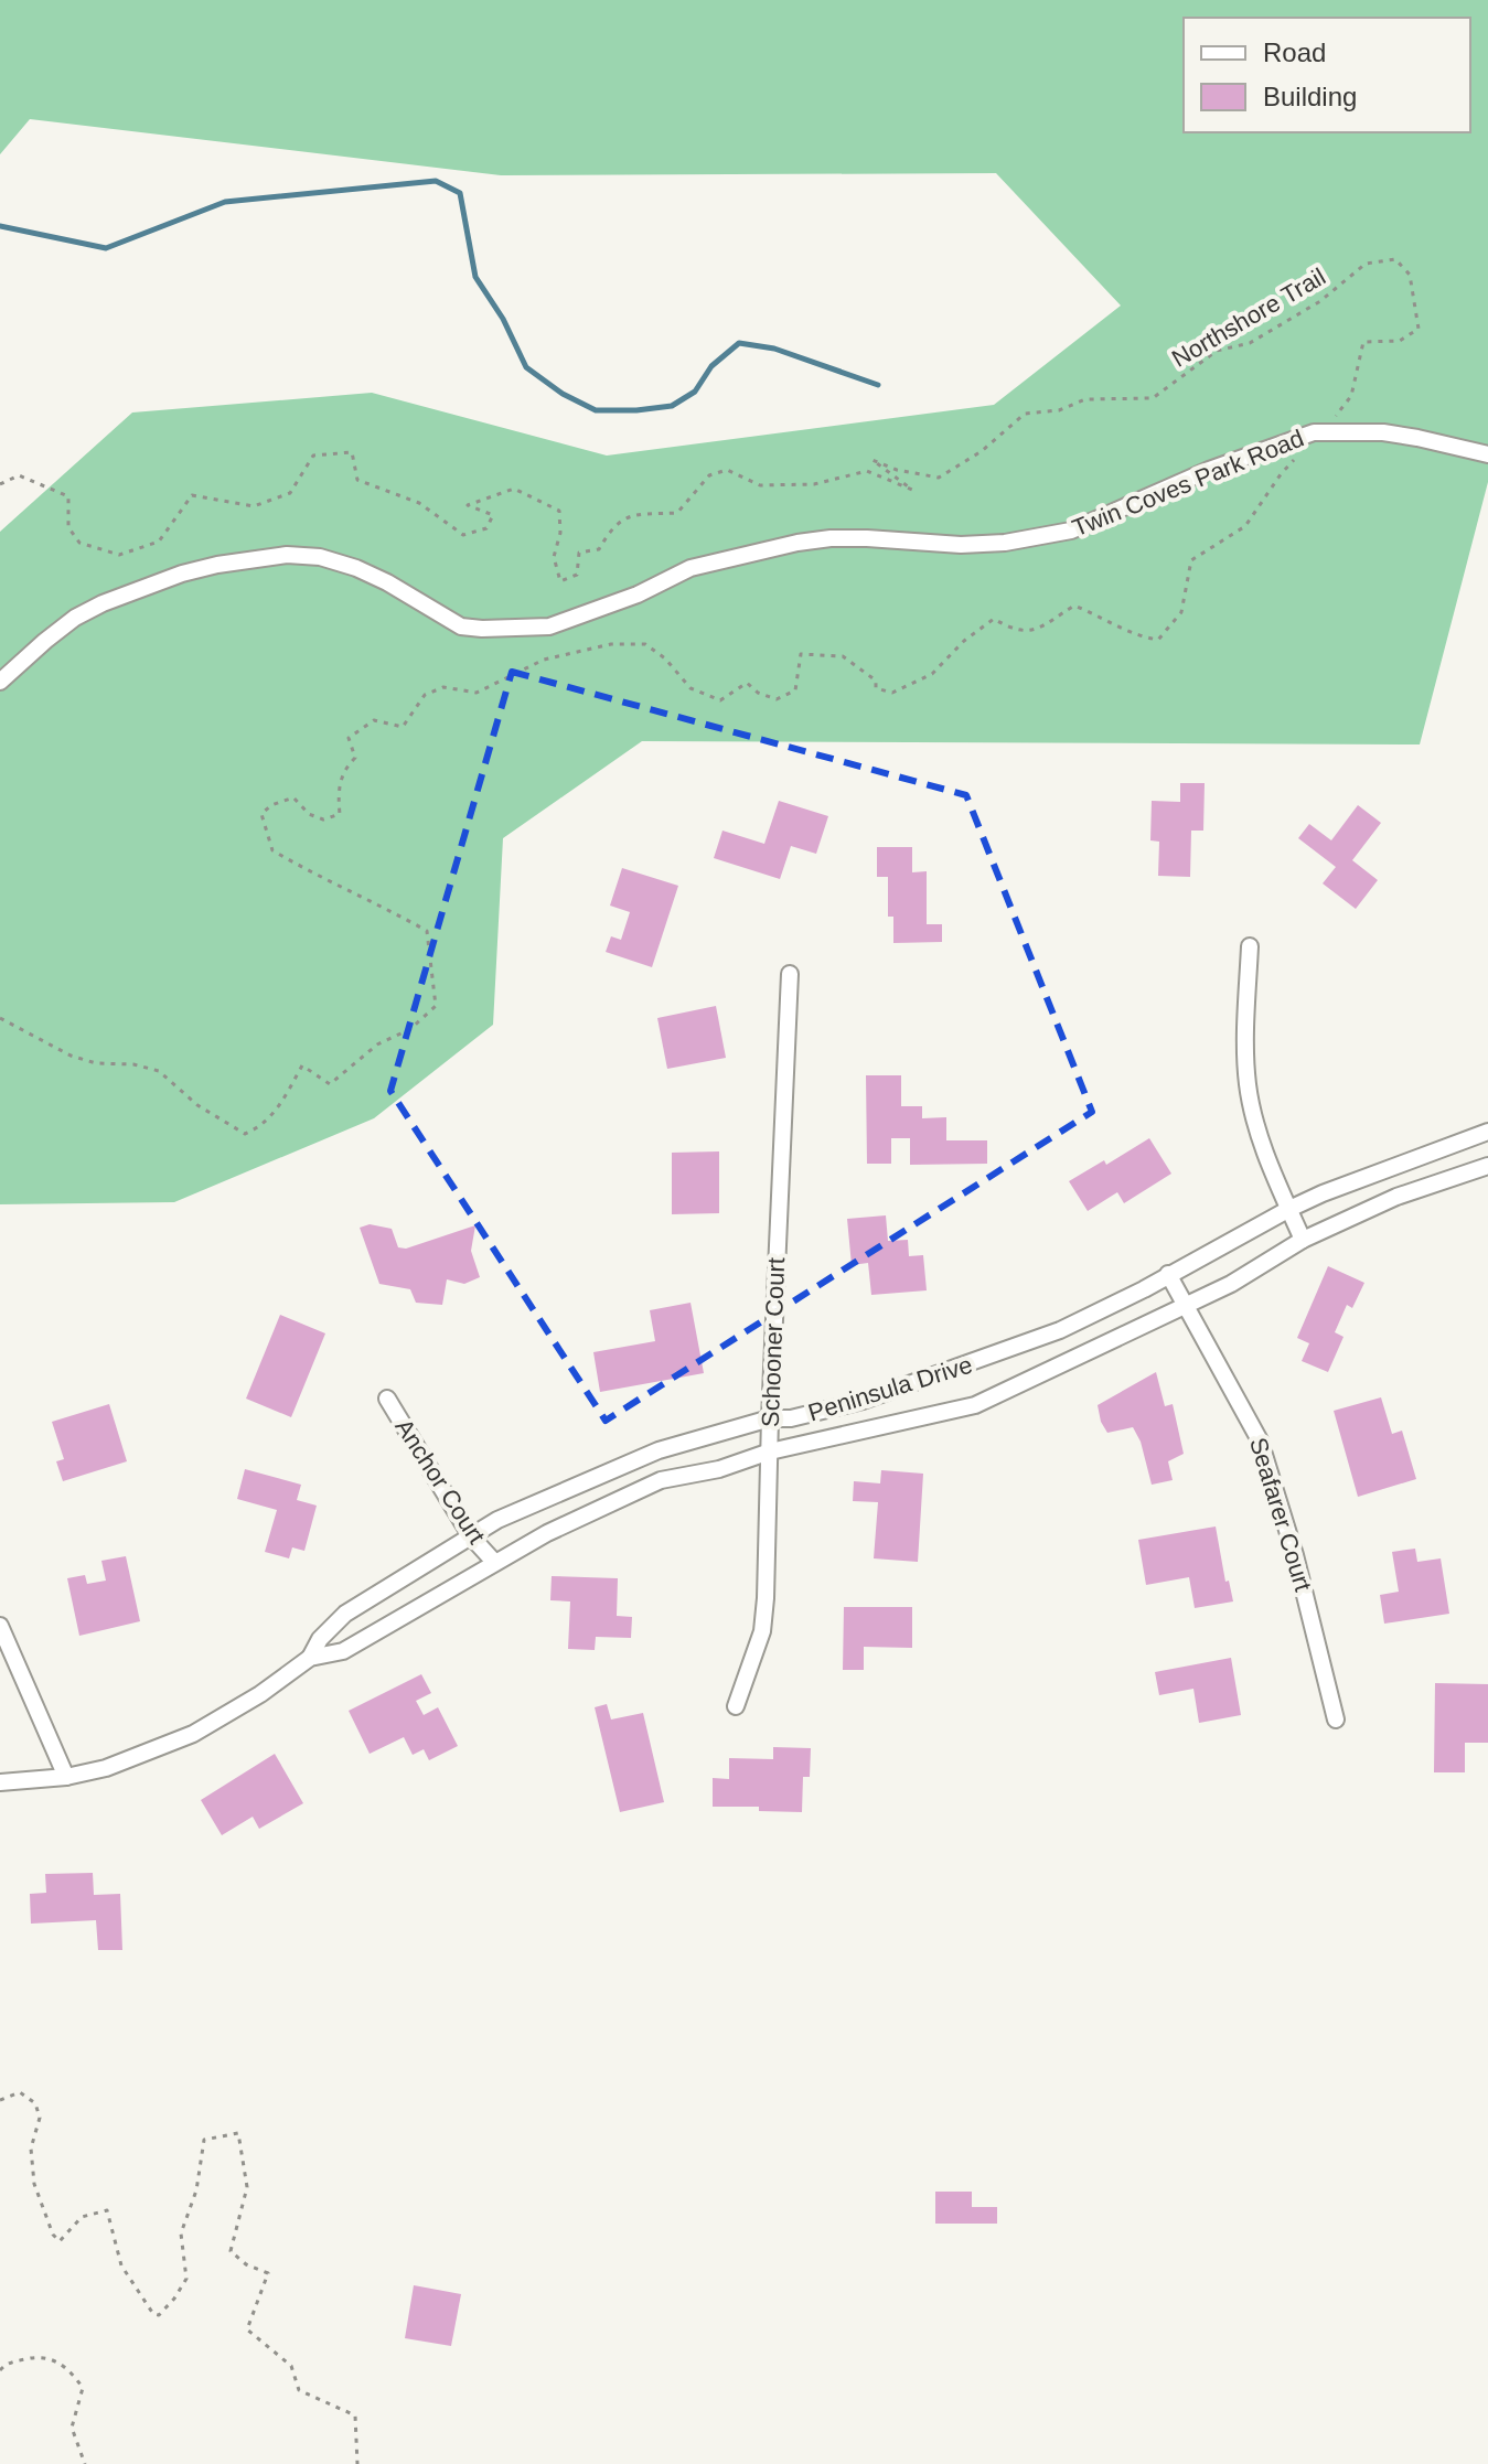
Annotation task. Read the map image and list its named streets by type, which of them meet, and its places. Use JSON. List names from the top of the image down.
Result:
{
  "streets": {
    "street": [
      "Twin Coves Park Road",
      "Schooner Court",
      "Peninsula Drive",
      "Anchor Court",
      "Seafarer Court"
    ],
    "path": ["Northshore Trail"]
  },
  "crossings": [
    ["Northshore Trail", "Twin Coves Park Road"],
    ["Schooner Court", "Peninsula Drive"],
    ["Peninsula Drive", "Anchor Court"],
    ["Peninsula Drive", "Seafarer Court"]
  ],
  "legend": ["Road", "Building"]
}
